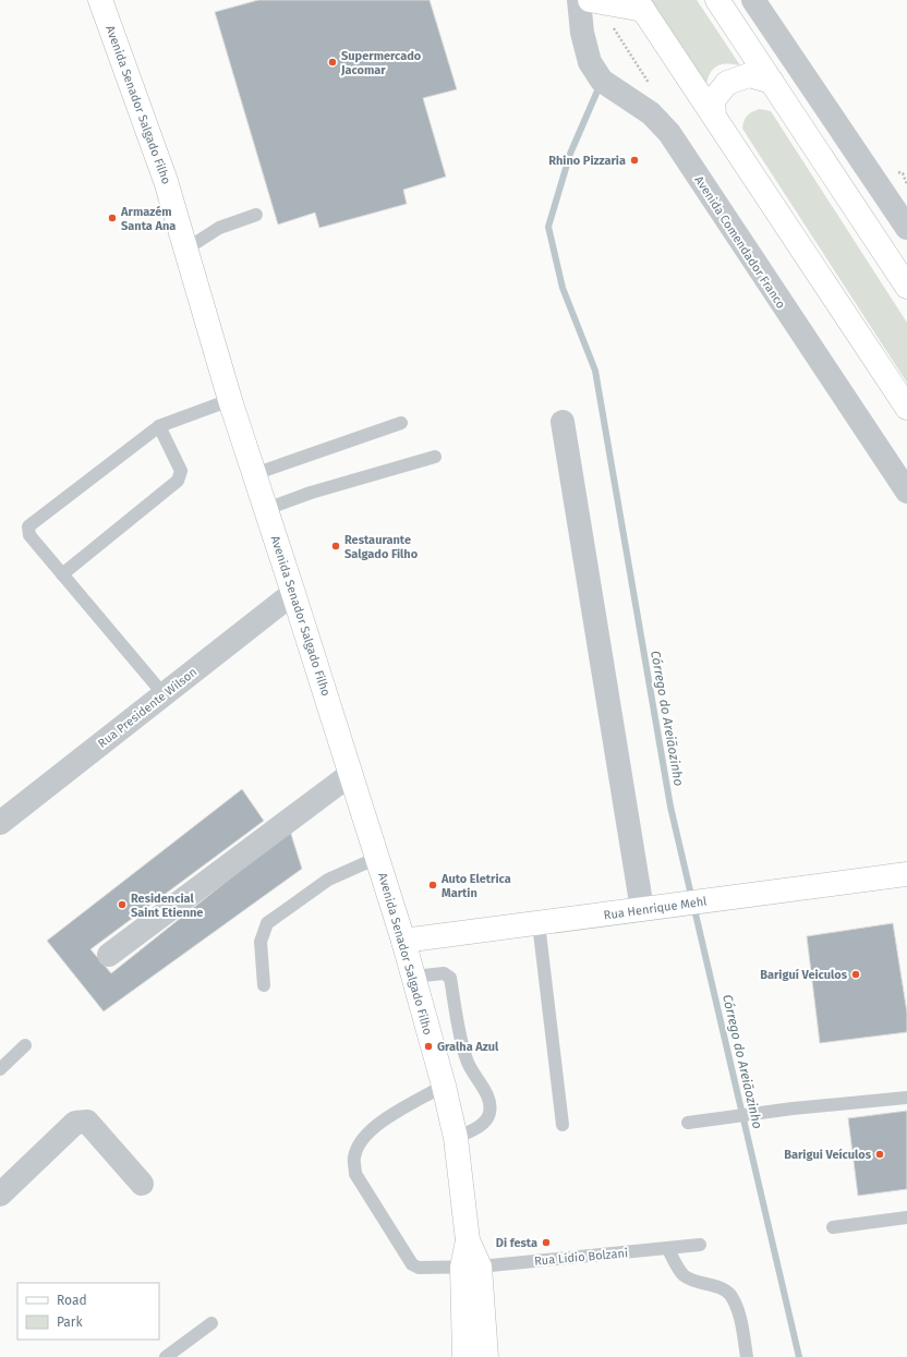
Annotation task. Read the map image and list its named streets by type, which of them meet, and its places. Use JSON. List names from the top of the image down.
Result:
{
  "streets": {
    "main road": ["Avenida Senador Salgado Filho", "Rua Henrique Mehl"],
    "street": ["Avenida Comendador Franco", "Rua Presidente Wilson"],
    "lane": ["Rua Lídio Bolzani"]
  },
  "crossings": [
    ["Avenida Senador Salgado Filho", "Rua Presidente Wilson"],
    ["Avenida Senador Salgado Filho", "Rua Henrique Mehl"],
    ["Avenida Senador Salgado Filho", "Rua Lídio Bolzani"]
  ],
  "water": ["Córrego do Areiãozinho"],
  "places": [
    "Supermercado Jacomar",
    "Rhino Pizzaria",
    "Armazém Santa Ana",
    "Restaurante Salgado Filho",
    "Auto Eletrica Martin",
    "Residencial Saint Etienne",
    "Bariguí Veiculos",
    "Gralha Azul",
    "Barigui Veículos",
    "Di festa"
  ],
  "legend": ["Road", "Park"]
}
